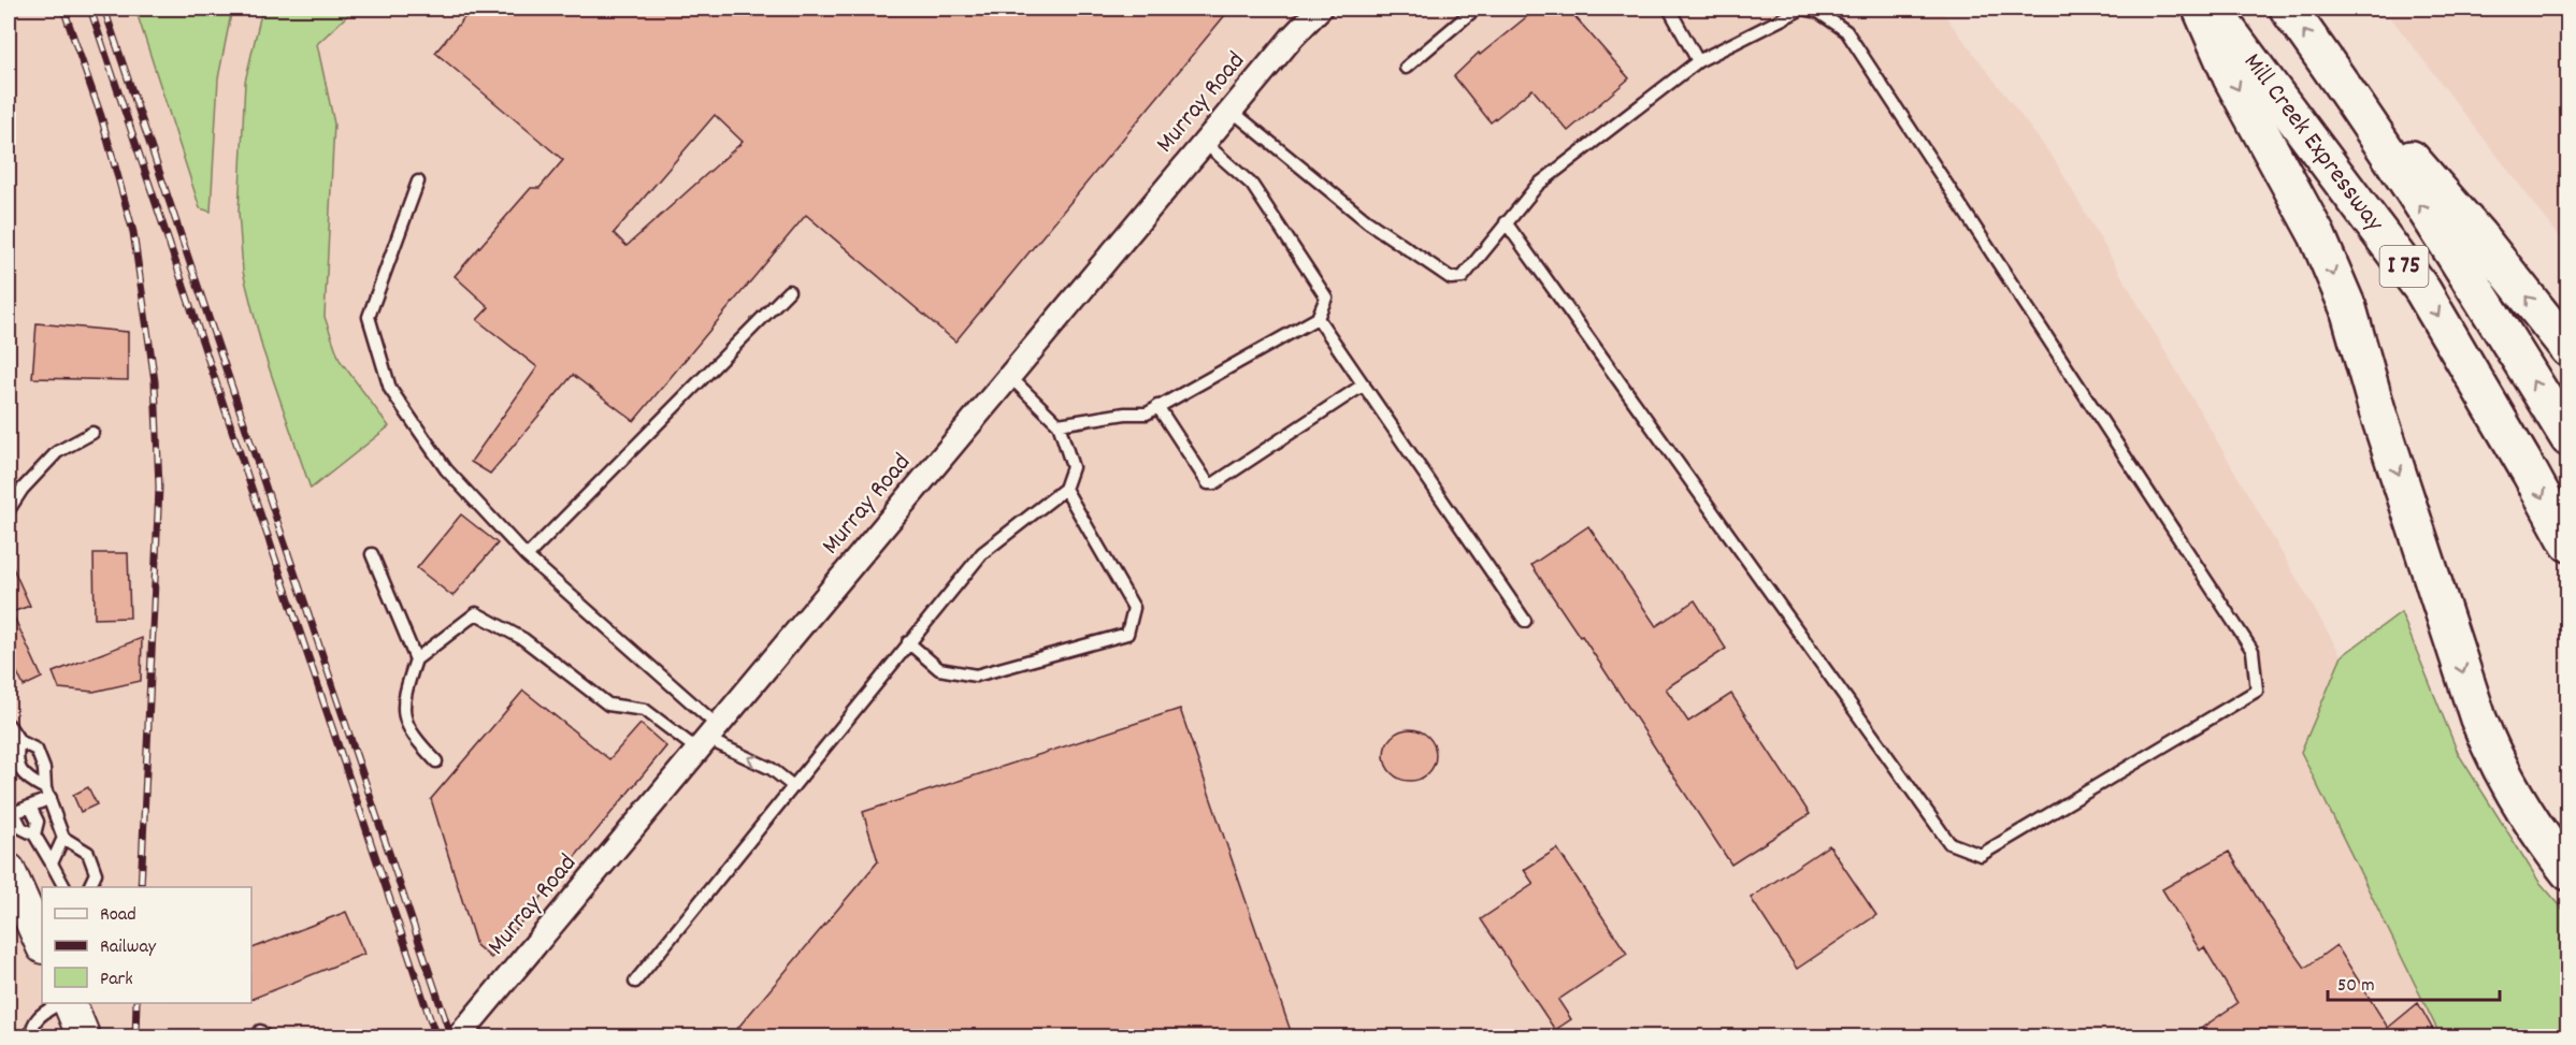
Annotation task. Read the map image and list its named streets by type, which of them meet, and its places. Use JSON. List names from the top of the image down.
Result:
{
  "streets": {
    "highway": ["Mill Creek Expressway", "I 75"],
    "street": ["Murray Road"]
  },
  "legend": ["Road", "Railway", "Park"],
  "scale_bar": "50 m"
}
